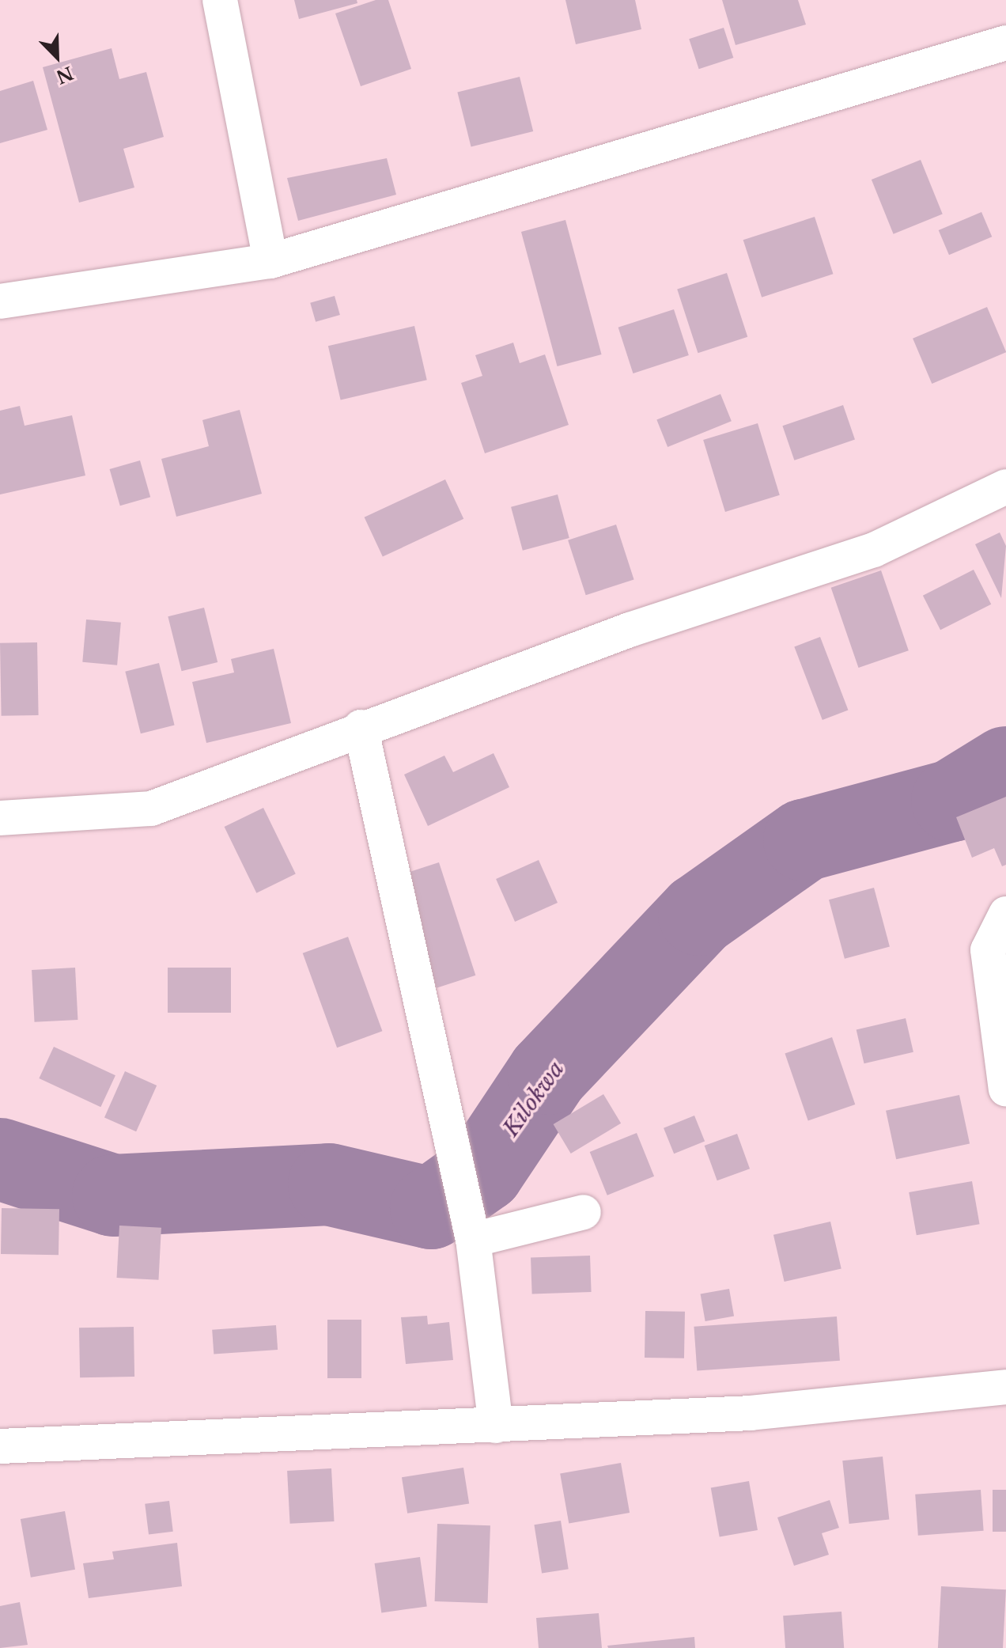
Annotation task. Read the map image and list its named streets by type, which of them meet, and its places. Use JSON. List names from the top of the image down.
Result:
{
  "water": ["Kilokwa"],
  "north": "bottom right"
}
